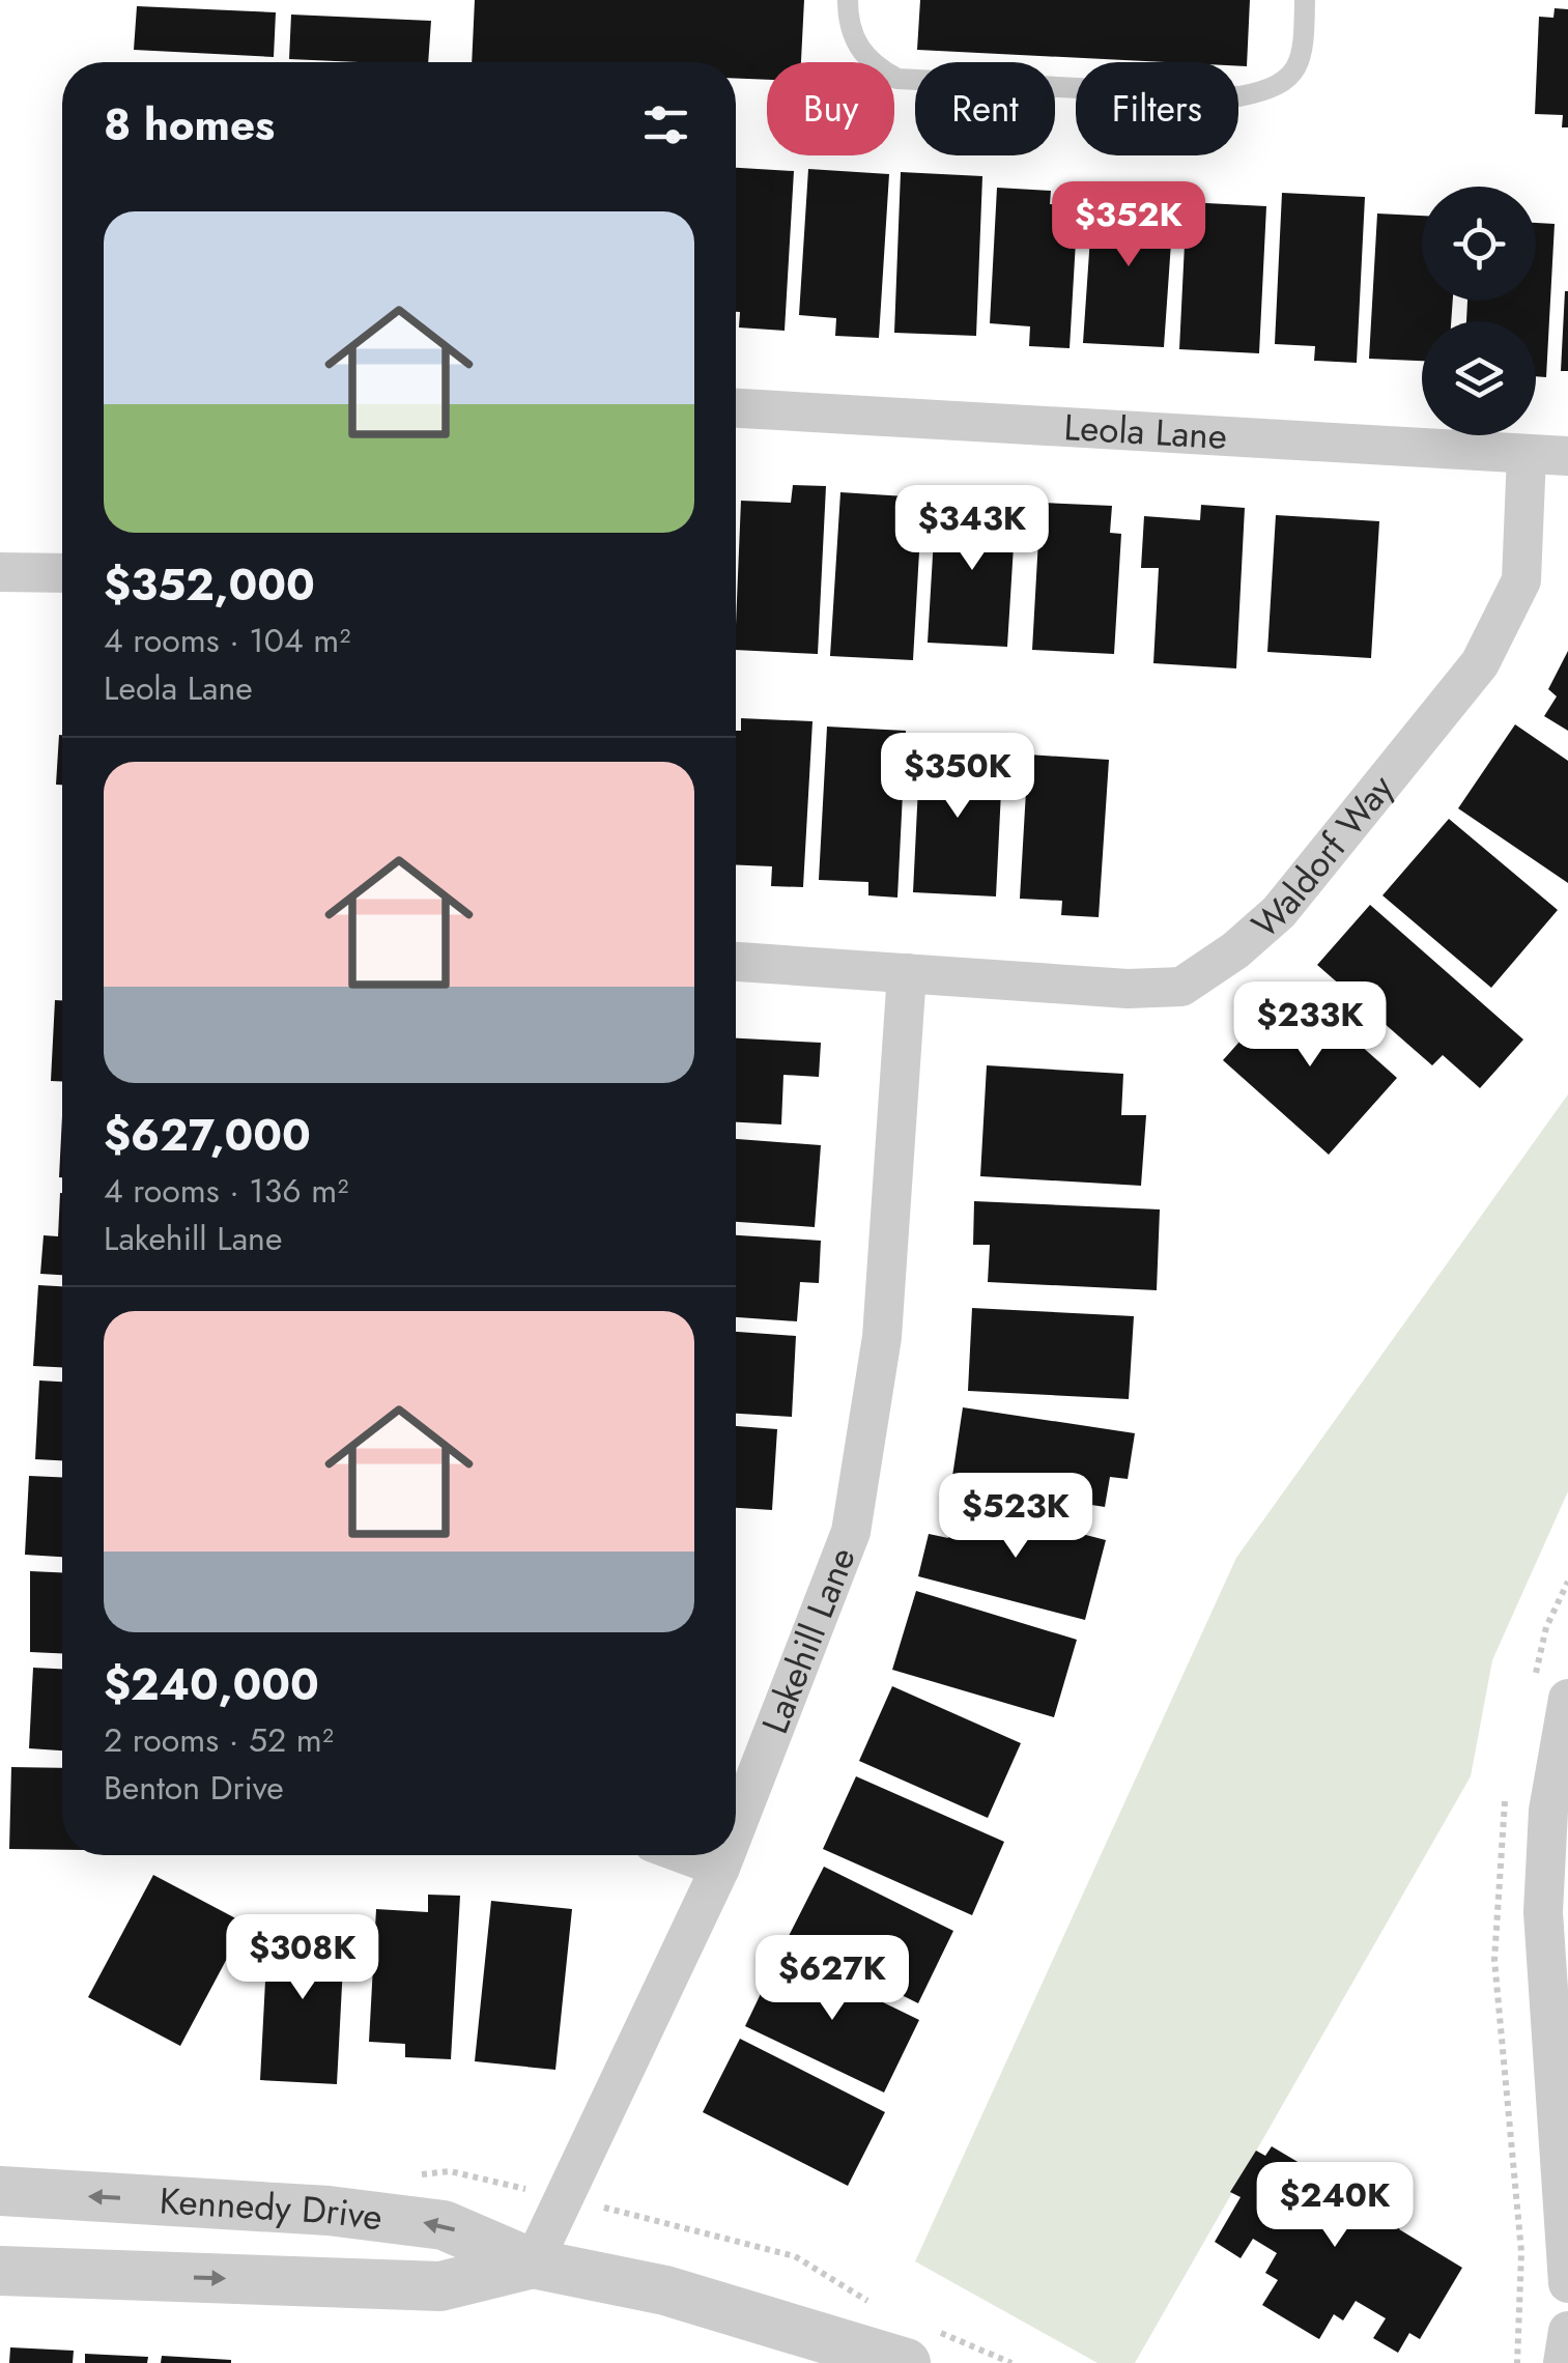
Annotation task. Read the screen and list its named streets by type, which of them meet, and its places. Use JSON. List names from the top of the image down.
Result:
{
  "streets": {
    "street": [
      "Leola Lane",
      "Waldorf Way",
      "Lakehill Lane",
      "Kennedy Drive"
    ]
  },
  "crossings": [
    ["Leola Lane", "Waldorf Way"],
    ["Waldorf Way", "Lakehill Lane"],
    ["Lakehill Lane", "Kennedy Drive"]
  ],
  "page": {
    "chip": ["Buy", "Rent", "Filters"],
    "heading": "8 homes",
    "price": [
      "$352K",
      "$343K",
      "$350K",
      "$233K",
      "$523K",
      "$308K",
      "$627K",
      "$240K"
    ],
    "list": [
      {
        "name": "$352,000",
        "note": "4 rooms · 104 m² · Leola Lane"
      },
      {
        "name": "$627,000",
        "note": "4 rooms · 136 m² · Lakehill Lane"
      },
      {
        "name": "$240,000",
        "note": "2 rooms · 52 m² · Benton Drive"
      }
    ]
  }
}
